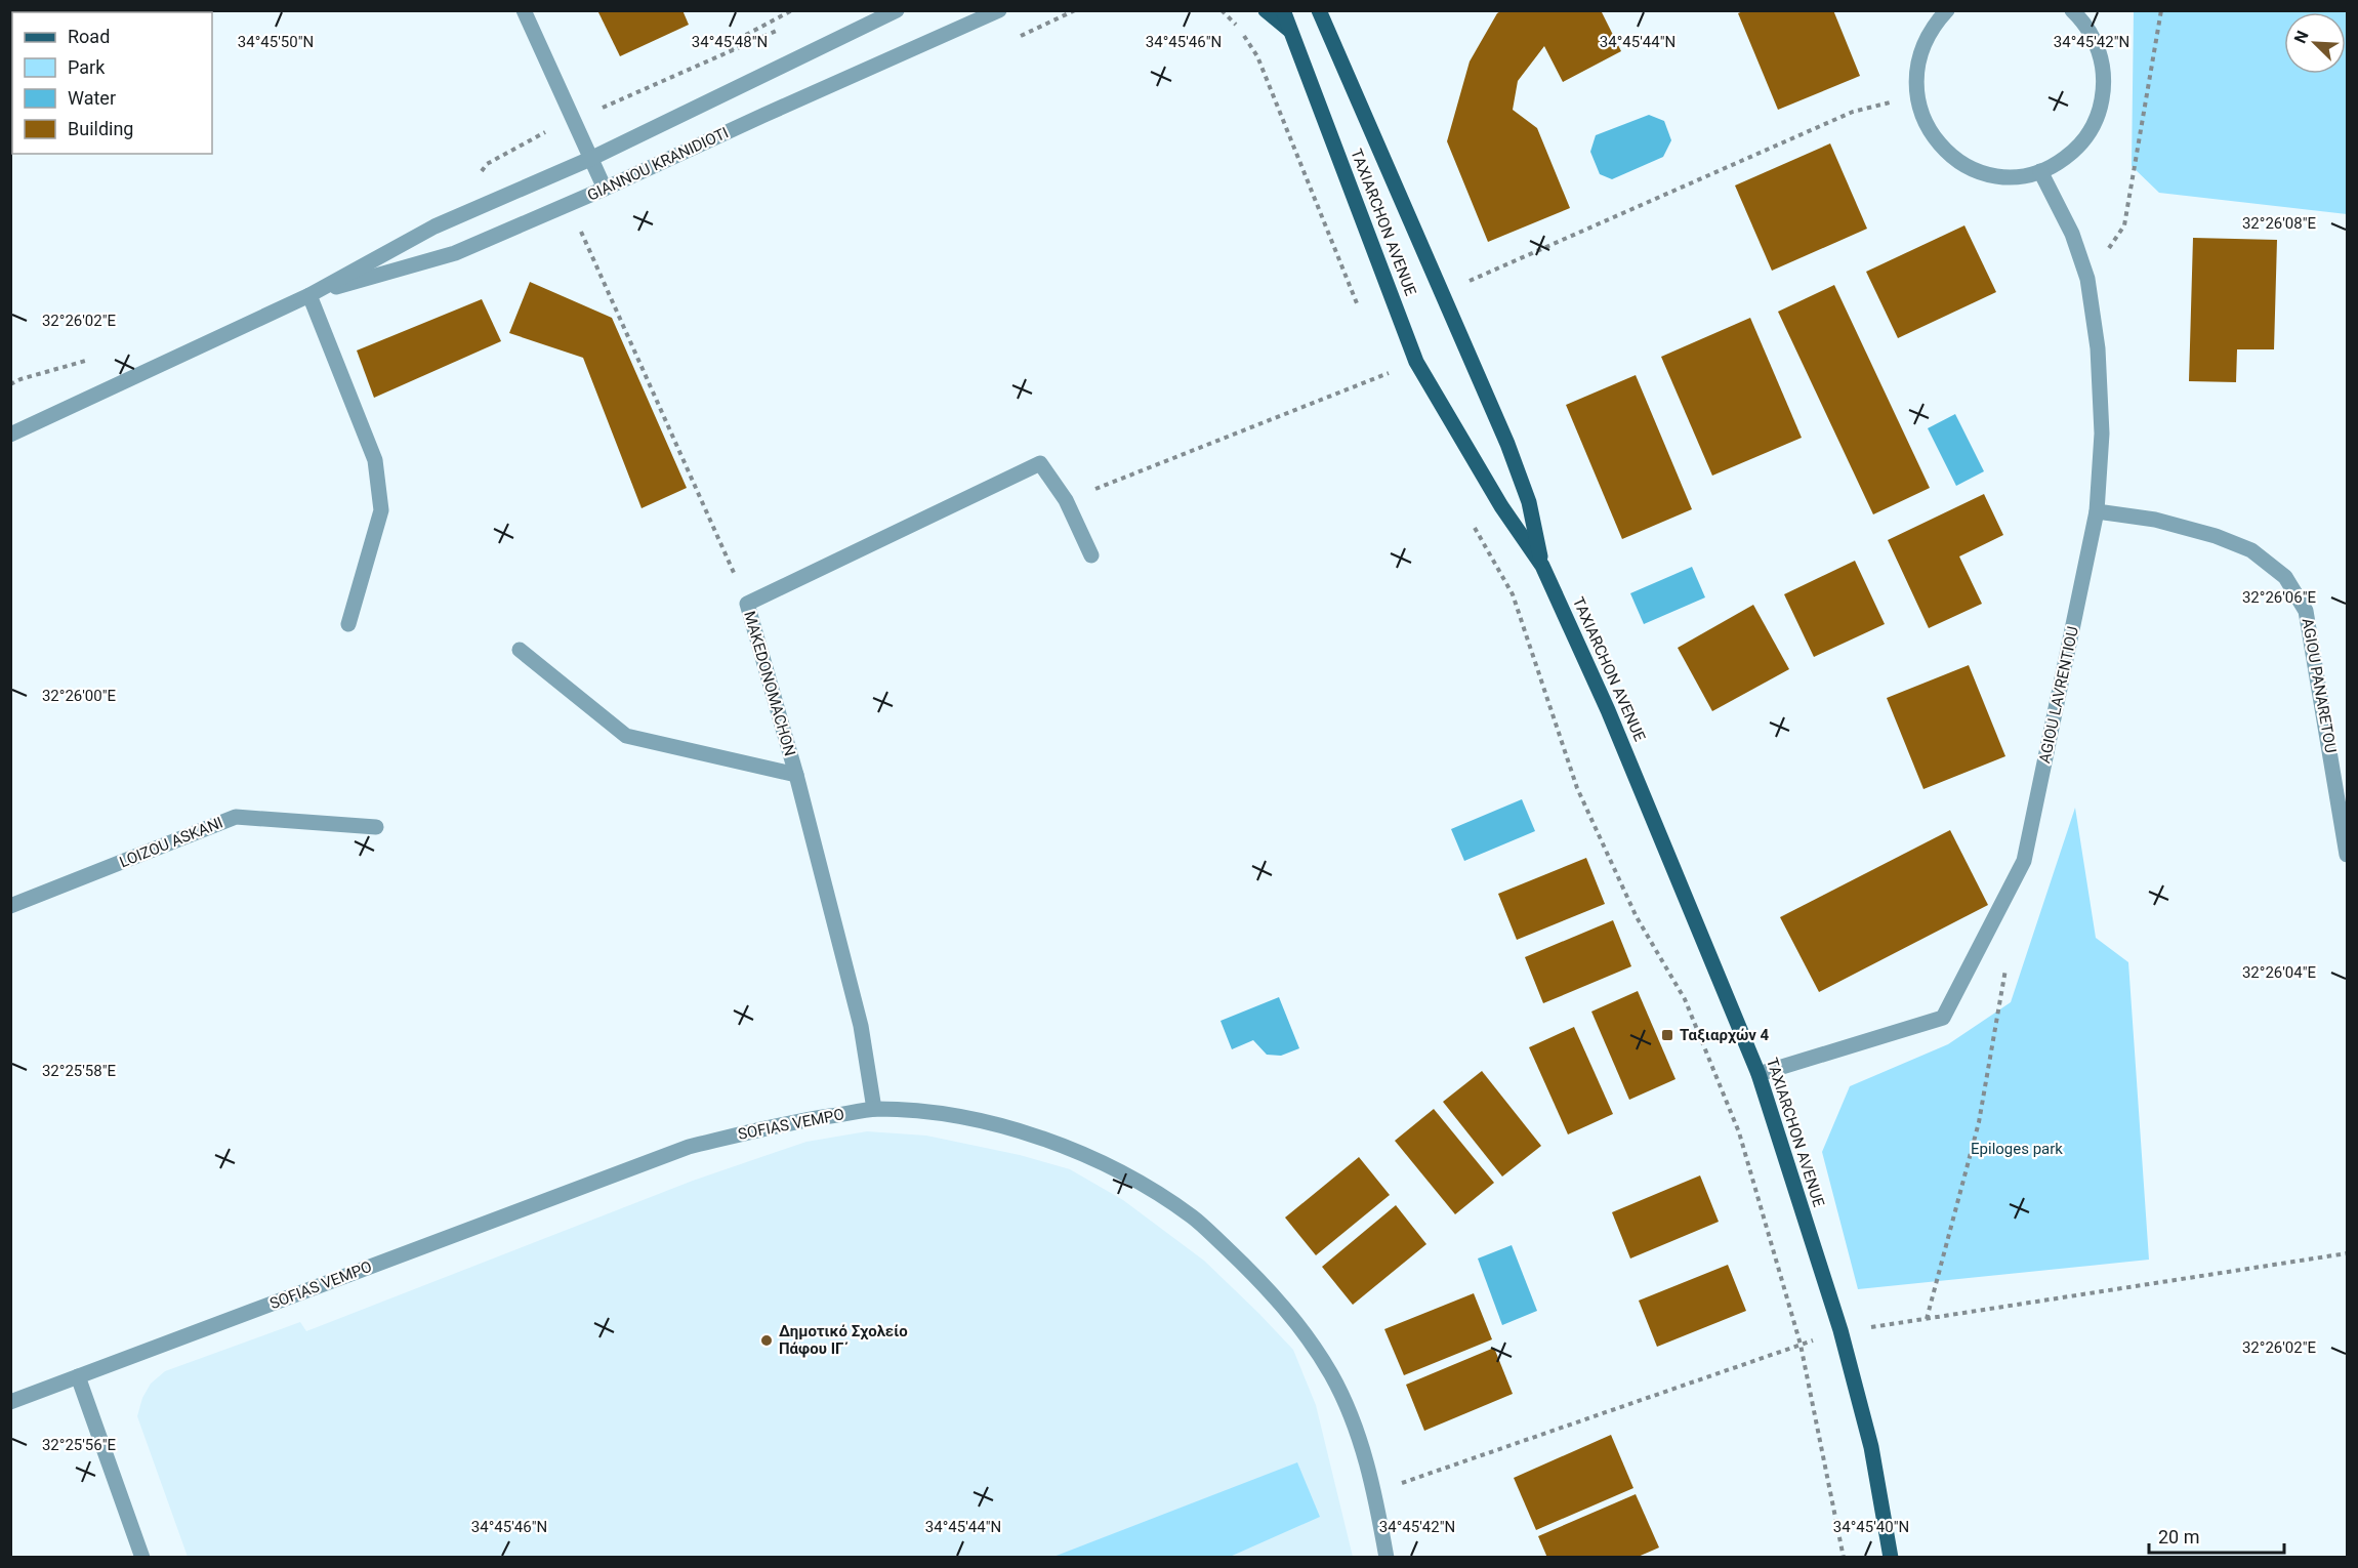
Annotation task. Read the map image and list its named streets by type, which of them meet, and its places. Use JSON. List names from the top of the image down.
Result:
{
  "streets": {
    "main road": ["TAXIARCHON AVENUE"],
    "street": [
      "GIANNOU KRANIDIOTI",
      "MAKEDONOMACHON",
      "AGIOU PANARETOU",
      "AGIOU LAVRENTIOU",
      "LOIZOU ASKANI",
      "SOFIAS VEMPO"
    ]
  },
  "crossings": [
    ["TAXIARCHON AVENUE", "AGIOU LAVRENTIOU"],
    ["MAKEDONOMACHON", "SOFIAS VEMPO"],
    ["AGIOU PANARETOU", "AGIOU LAVRENTIOU"]
  ],
  "parks": ["Epiloges park"],
  "places": {
    "transit": ["Ταξιαρχών 4"],
    "other": ["Δημοτικό Σχολείο Πάφου ΙΓ΄"]
  },
  "legend": [
    "Road",
    "Park",
    "Water",
    "Building"
  ],
  "scale_bar": "20 m",
  "north": "top left",
  "coordinates": [
    "34°45'50\"N",
    "34°45'48\"N",
    "34°45'46\"N",
    "34°45'44\"N",
    "34°45'42\"N",
    "32°26'08\"E",
    "32°26'02\"E",
    "32°26'06\"E",
    "32°26'00\"E",
    "32°26'04\"E",
    "32°25'58\"E",
    "32°25'56\"E",
    "34°45'40\"N"
  ]
}
